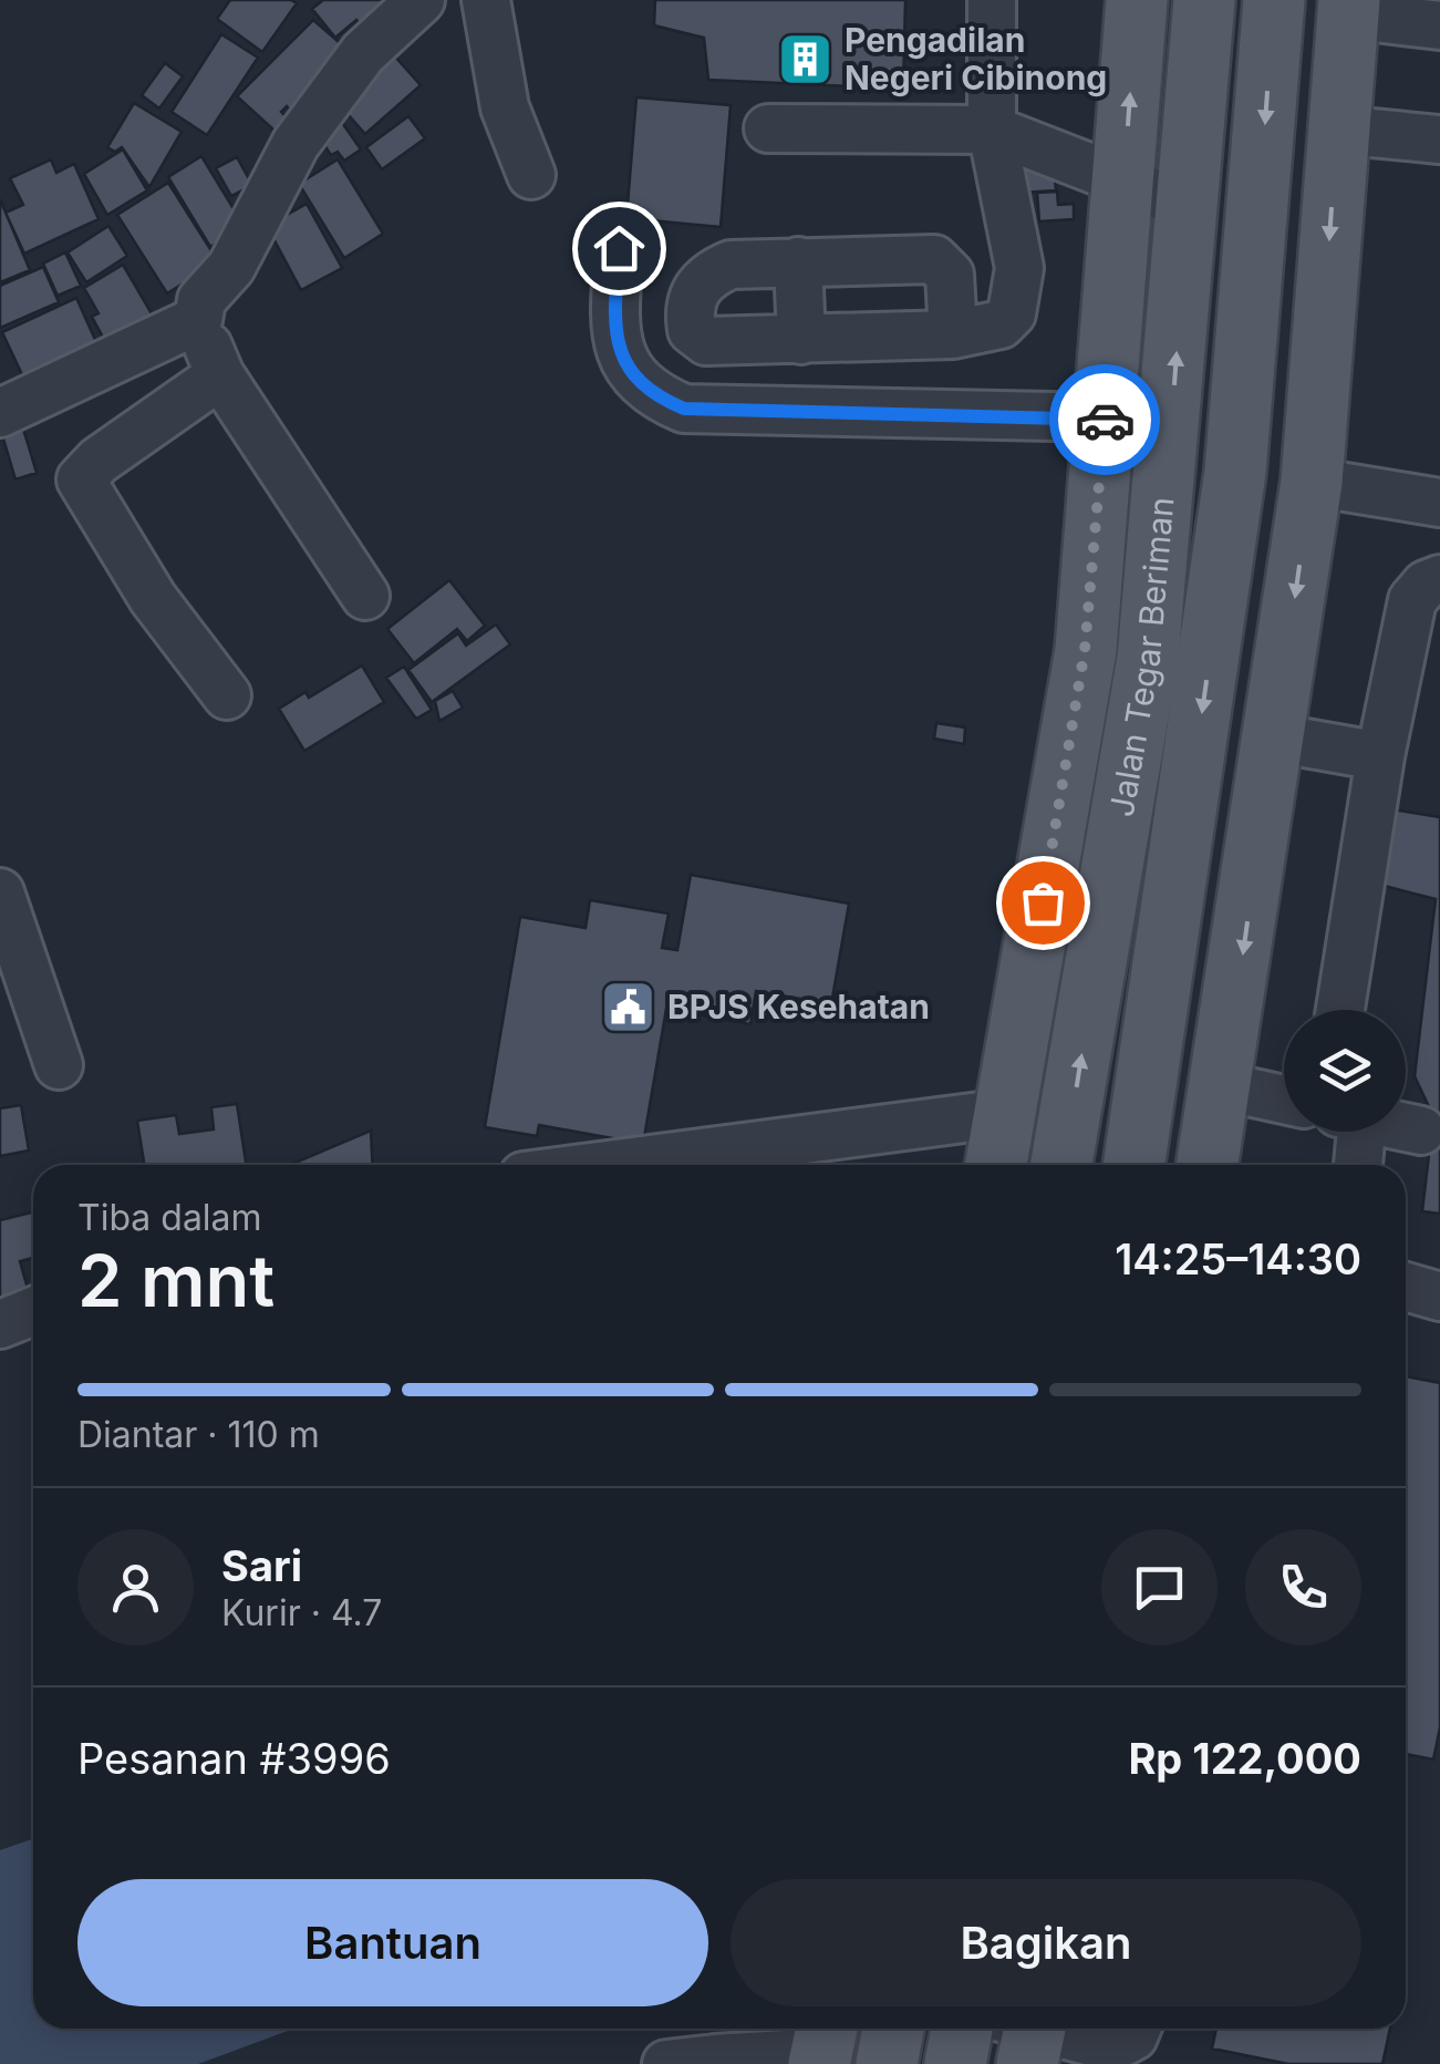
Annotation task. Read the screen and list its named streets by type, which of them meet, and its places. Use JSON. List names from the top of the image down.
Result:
{
  "streets": {
    "main road": ["Jalan Tegar Beriman"]
  },
  "places": {
    "building": ["Pengadilan Negeri Cibinong"],
    "public building": ["BPJS Kesehatan"]
  },
  "page": {
    "heading": ["2 mnt", "Tiba dalam", "14:25–14:30"],
    "panel": [
      "Sari",
      "Kurir · 4.7",
      "Pesanan #3996",
      "Rp 122,000"
    ],
    "bar": "Diantar · 110 m",
    "buttons": ["Bantuan", "Bagikan"]
  }
}
